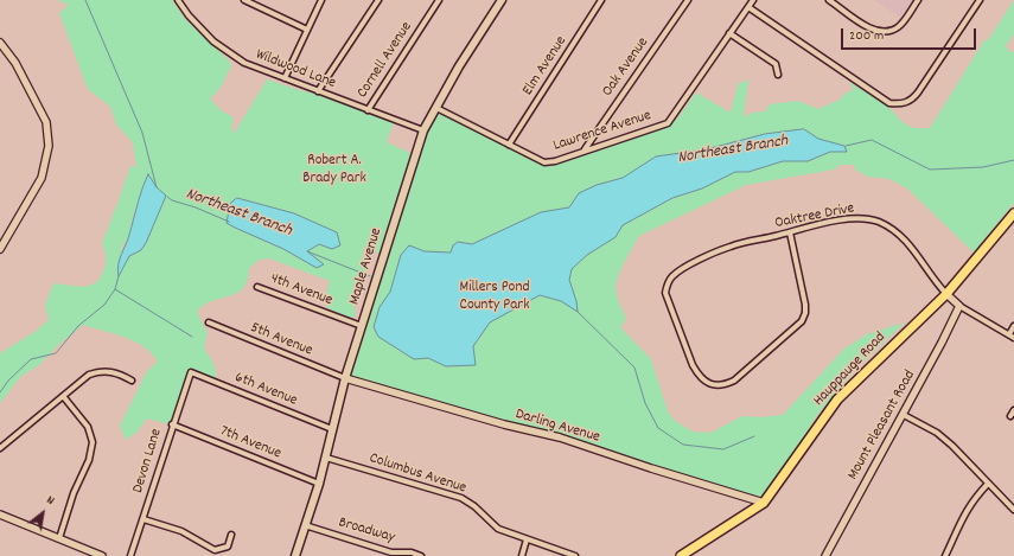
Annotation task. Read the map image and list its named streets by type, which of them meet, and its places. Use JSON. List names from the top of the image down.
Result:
{
  "streets": {
    "main road": ["Maple Avenue", "Hauppauge Road"],
    "street": [
      "Cornell Avenue",
      "Elm Avenue",
      "Oak Avenue",
      "Wildwood Lane",
      "Lawrence Avenue",
      "Oaktree Drive",
      "4th Avenue",
      "5th Avenue",
      "6th Avenue",
      "Mount Pleasant Road",
      "Darling Avenue",
      "7th Avenue",
      "Devon Lane",
      "Columbus Avenue",
      "Broadway"
    ]
  },
  "crossings": [
    ["Cornell Avenue", "Wildwood Lane"],
    ["Elm Avenue", "Lawrence Avenue"],
    ["Oak Avenue", "Lawrence Avenue"],
    ["Wildwood Lane", "Maple Avenue"],
    ["Lawrence Avenue", "Maple Avenue"],
    ["Oaktree Drive", "Hauppauge Road"],
    ["Maple Avenue", "4th Avenue"],
    ["Maple Avenue", "5th Avenue"],
    ["Maple Avenue", "6th Avenue"],
    ["Maple Avenue", "Darling Avenue"],
    ["Maple Avenue", "7th Avenue"],
    ["Maple Avenue", "Columbus Avenue"],
    ["Maple Avenue", "Broadway"],
    ["5th Avenue", "Darling Avenue"],
    ["Hauppauge Road", "Darling Avenue"],
    ["6th Avenue", "Devon Lane"],
    ["7th Avenue", "Devon Lane"]
  ],
  "water": ["Northeast Branch"],
  "parks": ["Robert A. Brady Park", "Millers Pond County Park"],
  "scale_bar": "200 m",
  "north": "top right"
}
